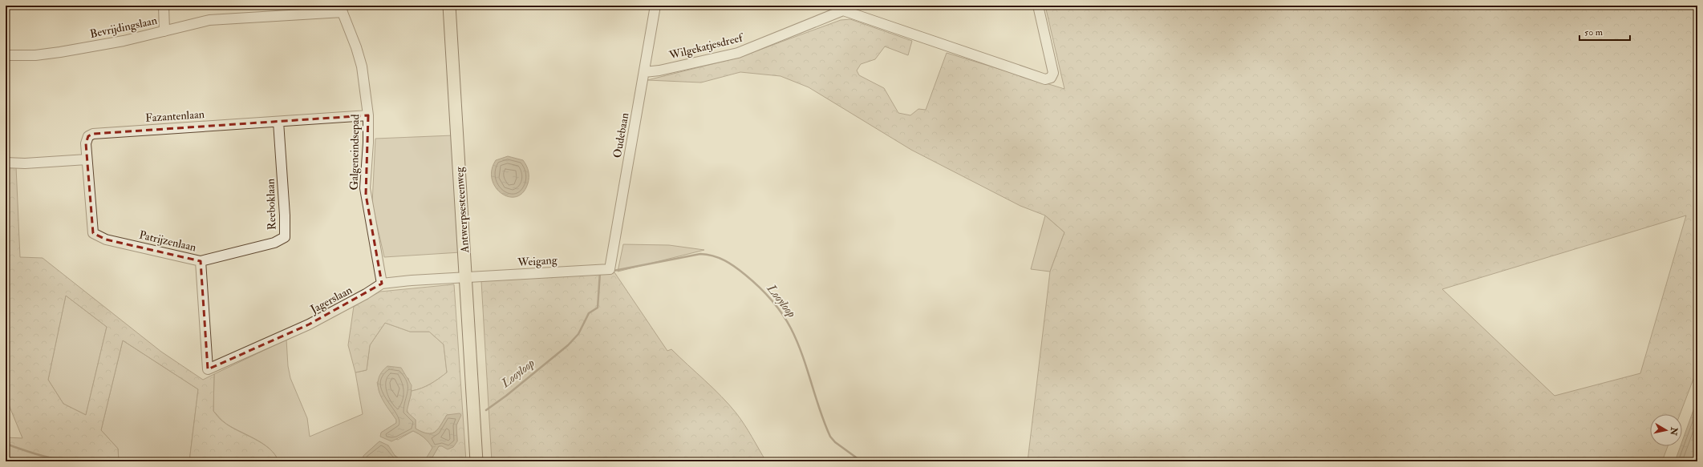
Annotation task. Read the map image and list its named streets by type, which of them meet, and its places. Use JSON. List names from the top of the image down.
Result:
{
  "streets": {
    "main road": ["Antwerpsesteenweg"],
    "street": [
      "Bevrijdingslaan",
      "Wilgekatjesdreef",
      "Fazantenlaan",
      "Oudebaan",
      "Galgeneindsepad",
      "Reeboklaan",
      "Patrijzenlaan",
      "Weigang",
      "Jagerslaan"
    ]
  },
  "crossings": [
    ["Bevrijdingslaan", "Galgeneindsepad"],
    ["Wilgekatjesdreef", "Oudebaan"],
    ["Fazantenlaan", "Galgeneindsepad"],
    ["Fazantenlaan", "Reeboklaan"],
    ["Fazantenlaan", "Patrijzenlaan"],
    ["Oudebaan", "Weigang"],
    ["Galgeneindsepad", "Jagerslaan"],
    ["Reeboklaan", "Patrijzenlaan"],
    ["Antwerpsesteenweg", "Weigang"],
    ["Antwerpsesteenweg", "Jagerslaan"],
    ["Patrijzenlaan", "Jagerslaan"],
    ["Weigang", "Jagerslaan"]
  ],
  "water": ["Looyloop"],
  "scale_bar": "50 m",
  "north": "right"
}
